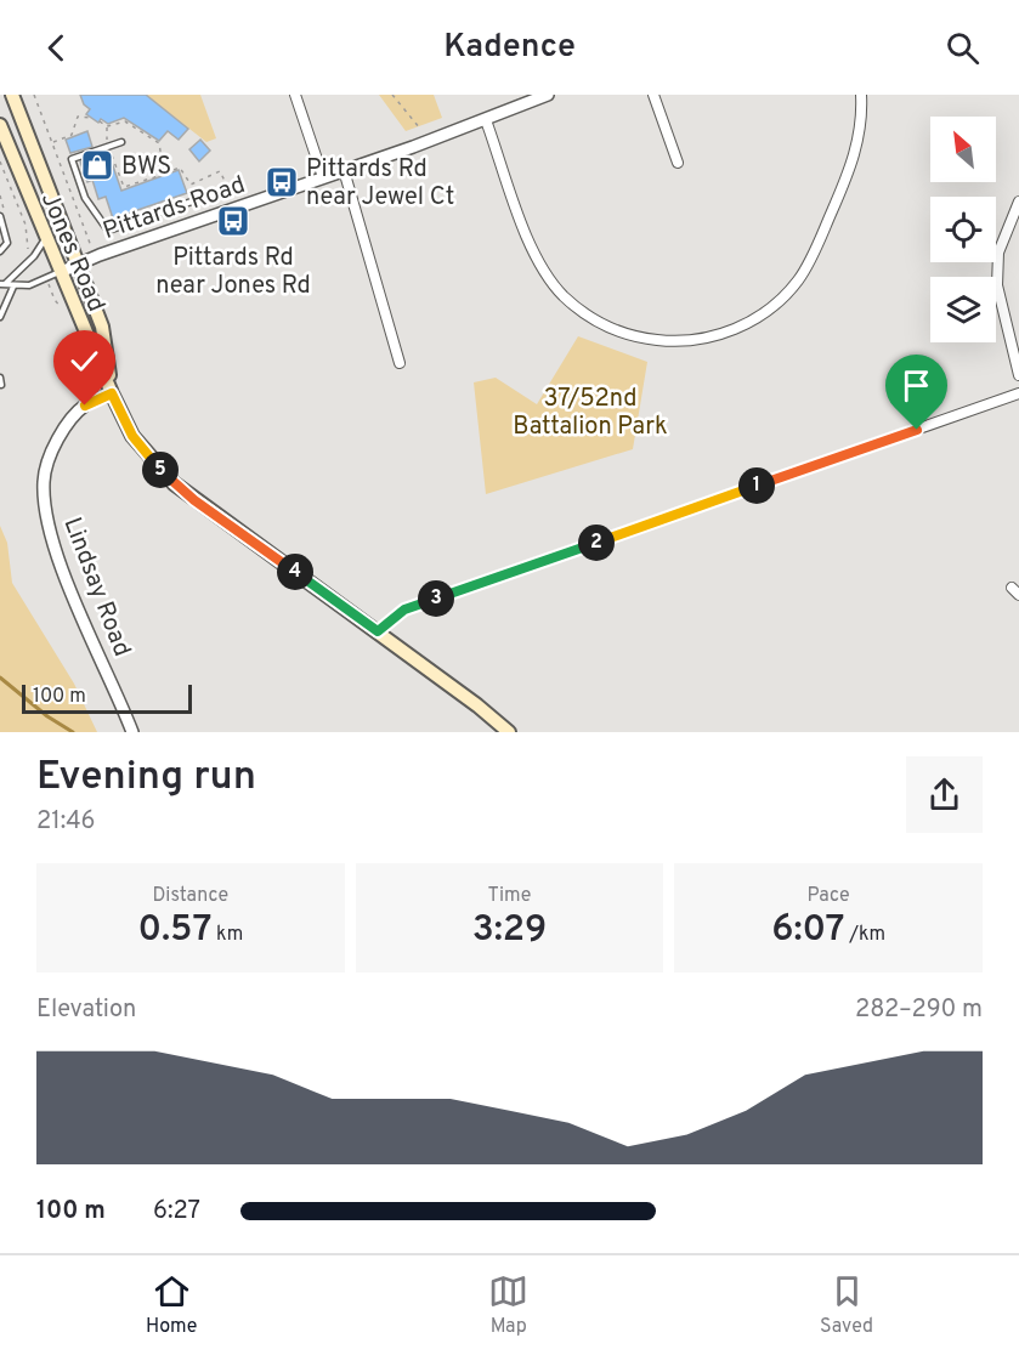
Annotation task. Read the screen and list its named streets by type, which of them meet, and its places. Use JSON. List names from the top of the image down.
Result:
{
  "streets": {
    "main road": ["Jones Road"],
    "street": ["Pittards Road", "Lindsay Road"]
  },
  "crossings": [
    ["Pittards Road", "Jones Road"],
    ["Jones Road", "Lindsay Road"]
  ],
  "parks": ["37/52nd Battalion Park"],
  "places": {
    "shop": ["BWS"],
    "bus stop": ["Pittards Rd near Jewel Ct", "Pittards Rd near Jones Rd"]
  },
  "scale_bar": "100 m",
  "north": "top left",
  "page": {
    "header": "Kadence",
    "pins": [
      "5",
      "1",
      "2",
      "4",
      "3"
    ],
    "scale": "100 m",
    "heading": ["Evening run", "21:46"],
    "stats": [
      ["Distance", "0.57 km"],
      ["Time", "3:29"],
      ["Pace", "6:07 /km"]
    ],
    "chart": ["Elevation", "282–290 m"],
    "list": [
      {
        "name": "100 m",
        "note": "6:27"
      }
    ],
    "tabs": ["Home", "Map", "Saved"]
  }
}
